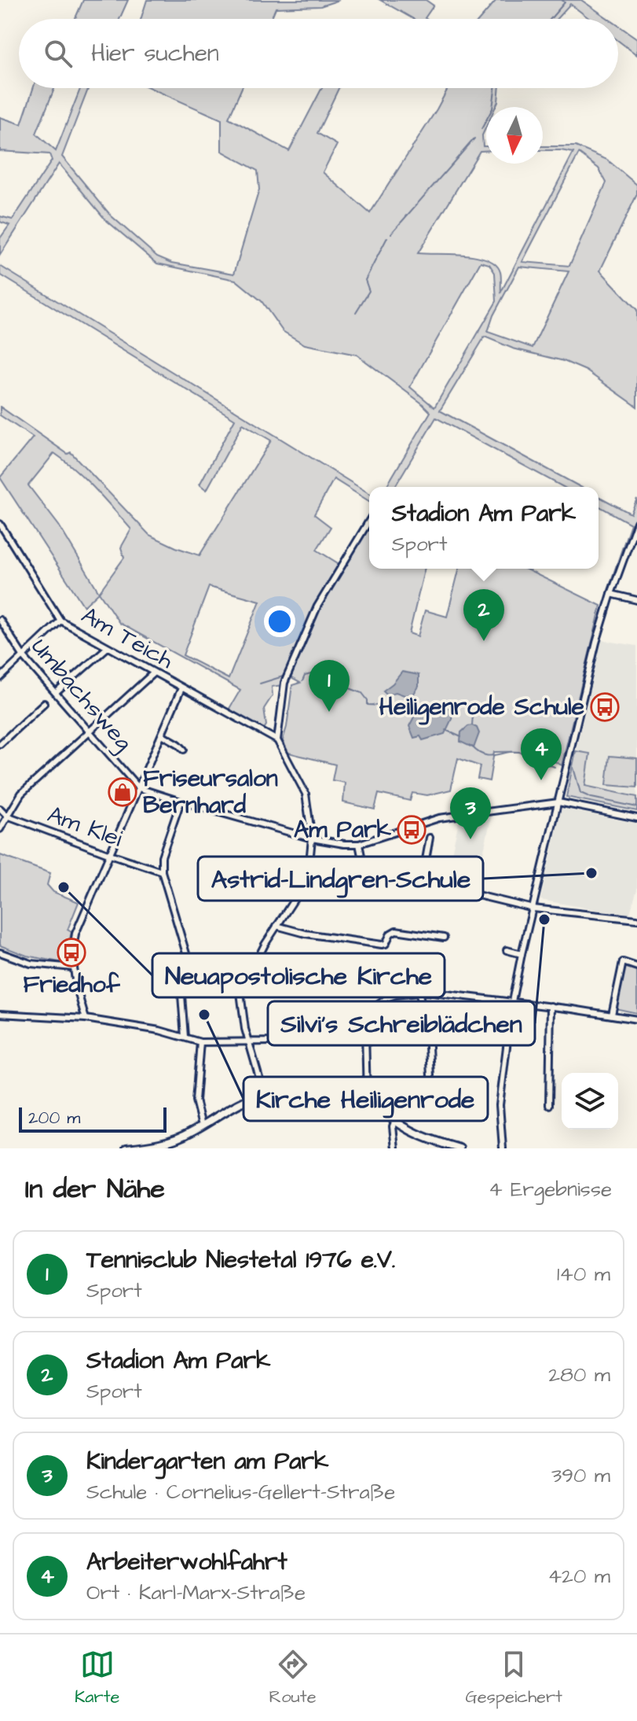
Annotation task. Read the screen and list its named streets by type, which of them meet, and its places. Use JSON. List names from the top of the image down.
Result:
{
  "streets": {
    "street": ["Am Teich", "Umbachsweg", "Am Klei"]
  },
  "places": {
    "bus stop": ["Heiligenrode Schule", "Am Park", "Friedhof"],
    "shop": ["Friseursalon Bernhard"],
    "other": [
      "Astrid-Lindgren-Schule",
      "Neuapostolische Kirche",
      "Silvi's Schreiblädchen",
      "Kirche Heiligenrode"
    ]
  },
  "scale_bar": "200 m",
  "north": "bottom",
  "page": {
    "search": "Hier suchen",
    "popup": ["Stadion Am Park", "Sport"],
    "pins": [
      "2",
      "1",
      "4",
      "3"
    ],
    "scale": "200 m",
    "heading": ["In der Nähe", "4 Ergebnisse"],
    "list": [
      {
        "mark": "1",
        "name": "Tennisclub Niestetal 1976 e.V.",
        "note": "Sport",
        "value": "140 m"
      },
      {
        "mark": "2",
        "name": "Stadion Am Park",
        "note": "Sport",
        "value": "280 m"
      },
      {
        "mark": "3",
        "name": "Kindergarten am Park",
        "note": "Schule · Cornelius-Gellert-Straße",
        "value": "390 m"
      },
      {
        "mark": "4",
        "name": "Arbeiterwohlfahrt",
        "note": "Ort · Karl-Marx-Straße",
        "value": "420 m"
      }
    ],
    "nav": ["Karte", "Route", "Gespeichert"]
  }
}
